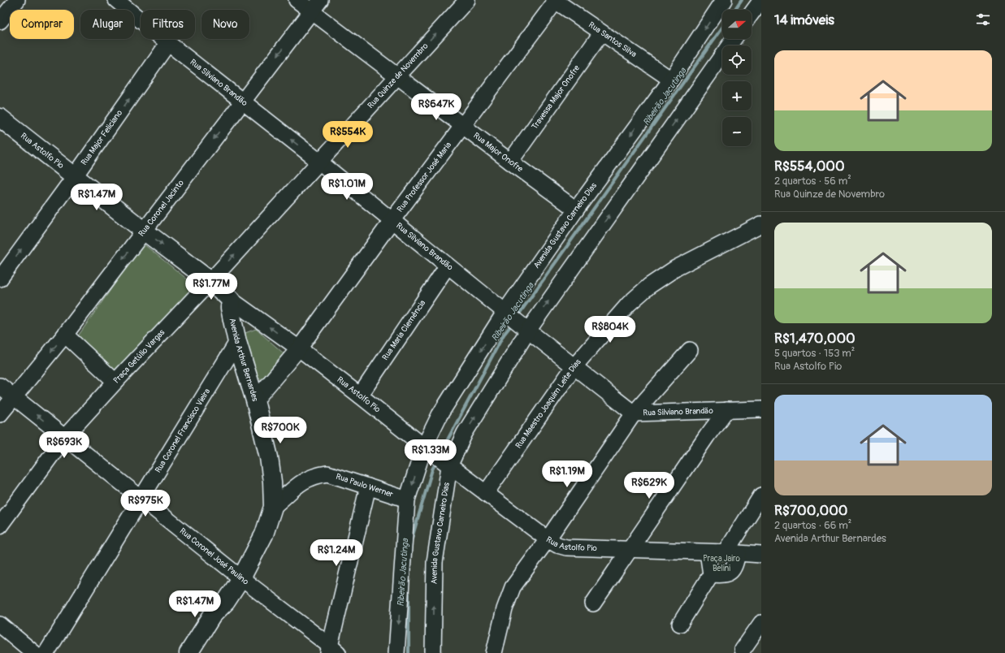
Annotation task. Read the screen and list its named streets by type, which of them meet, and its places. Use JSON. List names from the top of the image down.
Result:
{
  "streets": {
    "main road": ["Rua Astolfo Pio", "Avenida Arthur Bernardes"],
    "street": [
      "Rua Santos Silva",
      "Rua Quinze de Novembro",
      "Rua Silviano Brandão",
      "Travessa Major Onofre",
      "Rua Major Feliciano",
      "Rua Major Onofre",
      "Rua Professor José Maria",
      "Rua Coronel Jacinto",
      "Avenida Gustavo Carneiro Dias",
      "Rua Maria Clemência",
      "Praça Getúlio Vargas",
      "Rua Maestro Joaquim Leite Dias",
      "Rua Coronel Francisco Vieira",
      "Rua Paulo Werner",
      "Rua Coronel José Paulino"
    ]
  },
  "crossings": [
    ["Rua Santos Silva", "Travessa Major Onofre"],
    ["Rua Santos Silva", "Rua Professor José Maria"],
    ["Rua Santos Silva", "Avenida Gustavo Carneiro Dias"],
    ["Rua Quinze de Novembro", "Rua Silviano Brandão"],
    ["Rua Quinze de Novembro", "Rua Astolfo Pio"],
    ["Rua Quinze de Novembro", "Rua Major Onofre"],
    ["Rua Quinze de Novembro", "Praça Getúlio Vargas"],
    ["Rua Silviano Brandão", "Rua Major Feliciano"],
    ["Rua Silviano Brandão", "Rua Professor José Maria"],
    ["Rua Silviano Brandão", "Rua Coronel Jacinto"],
    ["Rua Silviano Brandão", "Avenida Gustavo Carneiro Dias"],
    ["Rua Silviano Brandão", "Rua Maria Clemência"],
    ["Rua Silviano Brandão", "Rua Maestro Joaquim Leite Dias"],
    ["Travessa Major Onofre", "Rua Major Onofre"],
    ["Rua Major Feliciano", "Rua Astolfo Pio"],
    ["Rua Astolfo Pio", "Rua Professor José Maria"],
    ["Rua Astolfo Pio", "Rua Coronel Jacinto"],
    ["Rua Astolfo Pio", "Avenida Gustavo Carneiro Dias"],
    ["Rua Astolfo Pio", "Rua Maria Clemência"],
    ["Rua Astolfo Pio", "Praça Getúlio Vargas"],
    ["Rua Astolfo Pio", "Avenida Arthur Bernardes"],
    ["Rua Astolfo Pio", "Rua Maestro Joaquim Leite Dias"],
    ["Rua Major Onofre", "Rua Professor José Maria"],
    ["Rua Major Onofre", "Rua Coronel Jacinto"],
    ["Rua Major Onofre", "Avenida Gustavo Carneiro Dias"],
    ["Rua Professor José Maria", "Avenida Arthur Bernardes"],
    ["Rua Coronel Jacinto", "Praça Getúlio Vargas"],
    ["Rua Coronel Jacinto", "Rua Coronel José Paulino"],
    ["Avenida Gustavo Carneiro Dias", "Rua Paulo Werner"],
    ["Avenida Arthur Bernardes", "Rua Coronel Francisco Vieira"],
    ["Avenida Arthur Bernardes", "Rua Paulo Werner"],
    ["Avenida Arthur Bernardes", "Rua Coronel José Paulino"],
    ["Rua Coronel Francisco Vieira", "Rua Coronel José Paulino"]
  ],
  "one_way": ["Rua Quinze de Novembro", "Rua Major Feliciano", "Rua Coronel Jacinto"],
  "water": ["Ribeirão Jacutinga"],
  "parks": ["Praça Jairo Belini"],
  "north": "right",
  "page": {
    "heading": "14 imóveis",
    "map_buttons": ["+", "−"],
    "chip": [
      "Comprar",
      "Alugar",
      "Filtros",
      "Novo"
    ],
    "list": [
      {
        "name": "R$554,000",
        "note": "2 quartos · 56 m² · Rua Quinze de Novembro"
      },
      {
        "name": "R$1,470,000",
        "note": "5 quartos · 153 m² · Rua Astolfo Pio"
      },
      {
        "name": "R$700,000",
        "note": "2 quartos · 66 m² · Avenida Arthur Bernardes"
      }
    ],
    "price": [
      "R$647K",
      "R$554K",
      "R$1.01M",
      "R$1.47M",
      "R$1.77M",
      "R$804K",
      "R$700K",
      "R$693K",
      "R$1.33M",
      "R$1.19M",
      "R$629K",
      "R$975K",
      "R$1.24M",
      "R$1.47M"
    ]
  }
}
